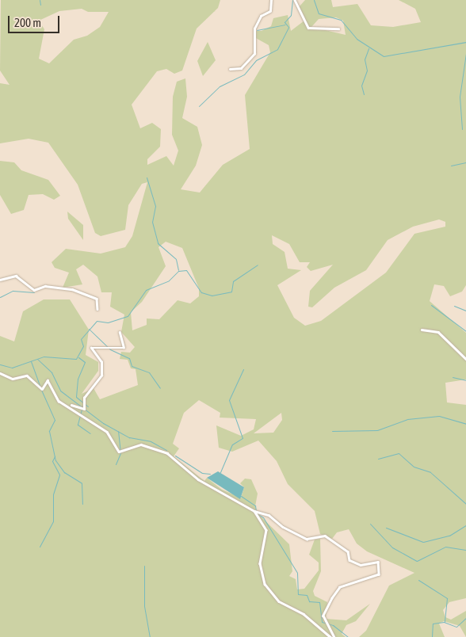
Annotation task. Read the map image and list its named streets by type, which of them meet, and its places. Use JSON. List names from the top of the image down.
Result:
{
  "scale_bar": "200 m"
}
